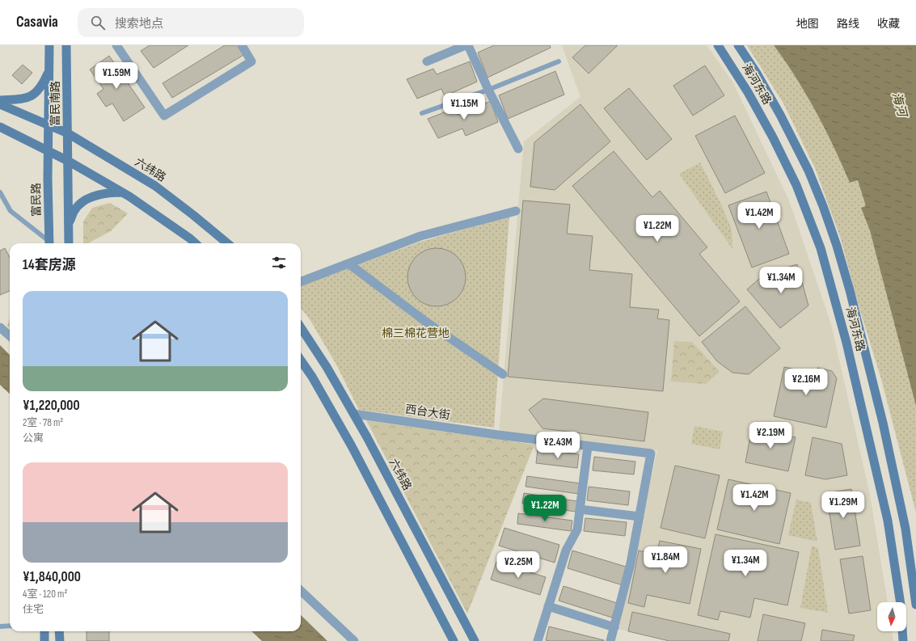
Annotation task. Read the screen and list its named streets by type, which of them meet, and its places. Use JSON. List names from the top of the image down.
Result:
{
  "streets": {
    "main road": [
      "海河东路",
      "富民南路",
      "六纬路",
      "富民路"
    ],
    "street": ["西台大街"]
  },
  "crossings": [
    ["富民南路", "六纬路"],
    ["富民南路", "富民路"],
    ["六纬路", "富民路"],
    ["六纬路", "西台大街"]
  ],
  "water": ["海河"],
  "parks": ["棉三棉花营地"],
  "north": "bottom",
  "page": {
    "header": "Casavia",
    "search": "搜索地点",
    "nav": ["地图", "路线", "收藏"],
    "price": [
      "¥1.59M",
      "¥1.15M",
      "¥1.42M",
      "¥1.22M",
      "¥1.34M",
      "¥2.16M",
      "¥2.19M",
      "¥2.43M",
      "¥1.42M",
      "¥1.29M",
      "¥1.22M",
      "¥1.84M",
      "¥1.34M",
      "¥2.25M"
    ],
    "heading": "14套房源",
    "list": [
      {
        "name": "¥1,220,000",
        "note": "2室 · 78 m² · 公寓"
      },
      {
        "name": "¥1,840,000",
        "note": "4室 · 120 m² · 住宅"
      }
    ]
  }
}
